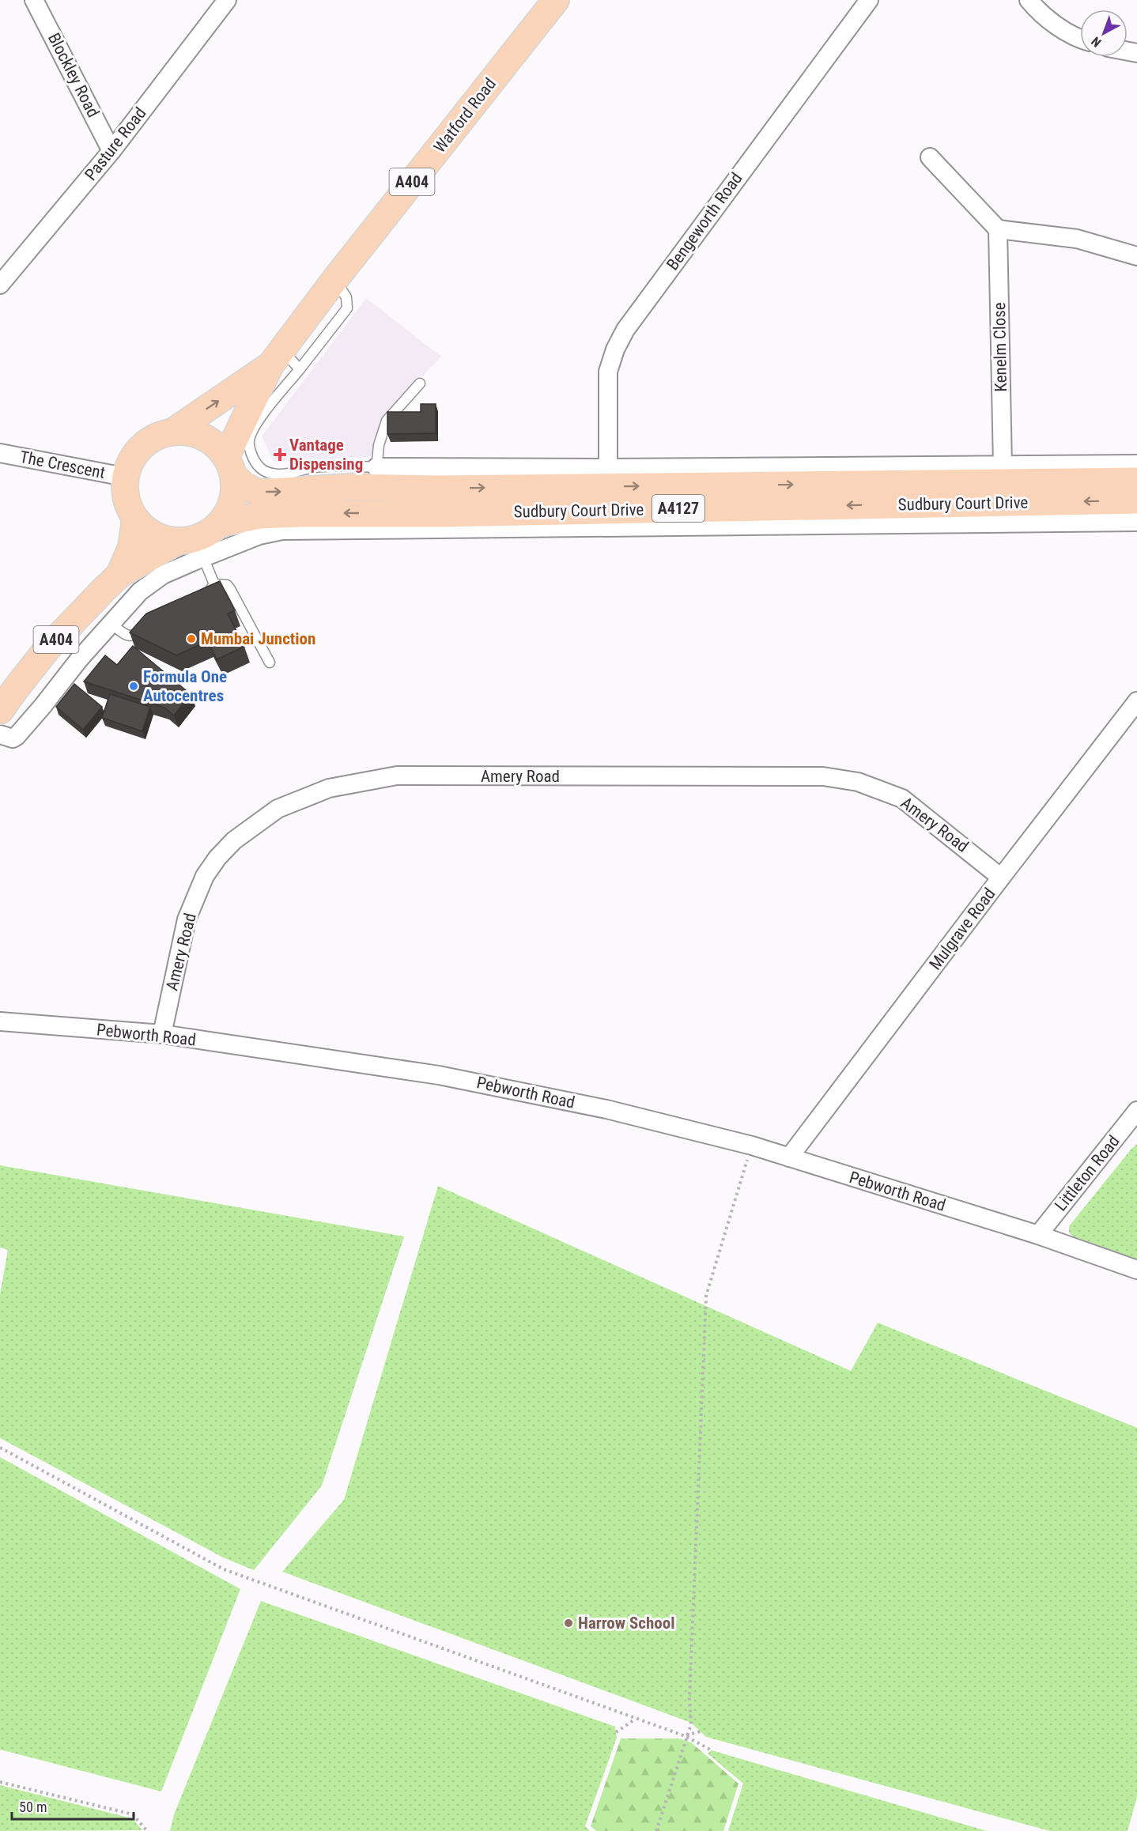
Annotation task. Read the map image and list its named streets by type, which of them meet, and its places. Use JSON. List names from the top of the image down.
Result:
{
  "streets": {
    "main road": [
      "Watford Road",
      "A404",
      "Sudbury Court Drive",
      "A4127"
    ],
    "street": [
      "Blockley Road",
      "Pasture Road",
      "Bengeworth Road",
      "Kenelm Close",
      "The Crescent",
      "Amery Road",
      "Mulgrave Road",
      "Pebworth Road",
      "Littleton Road"
    ]
  },
  "crossings": [
    ["Blockley Road", "Pasture Road"],
    ["Watford Road", "A404"],
    ["Watford Road", "The Crescent"],
    ["Watford Road", "Sudbury Court Drive"],
    ["A404", "The Crescent"],
    ["A404", "Sudbury Court Drive"],
    ["Bengeworth Road", "Sudbury Court Drive"],
    ["Kenelm Close", "Sudbury Court Drive"],
    ["The Crescent", "Sudbury Court Drive"],
    ["Amery Road", "Mulgrave Road"],
    ["Amery Road", "Pebworth Road"],
    ["Mulgrave Road", "Pebworth Road"],
    ["Pebworth Road", "Littleton Road"]
  ],
  "places": {
    "health": ["Vantage Dispensing"],
    "other": ["Mumbai Junction", "Formula One Autocentres", "Harrow School"]
  },
  "scale_bar": "50 m",
  "north": "bottom left"
}
